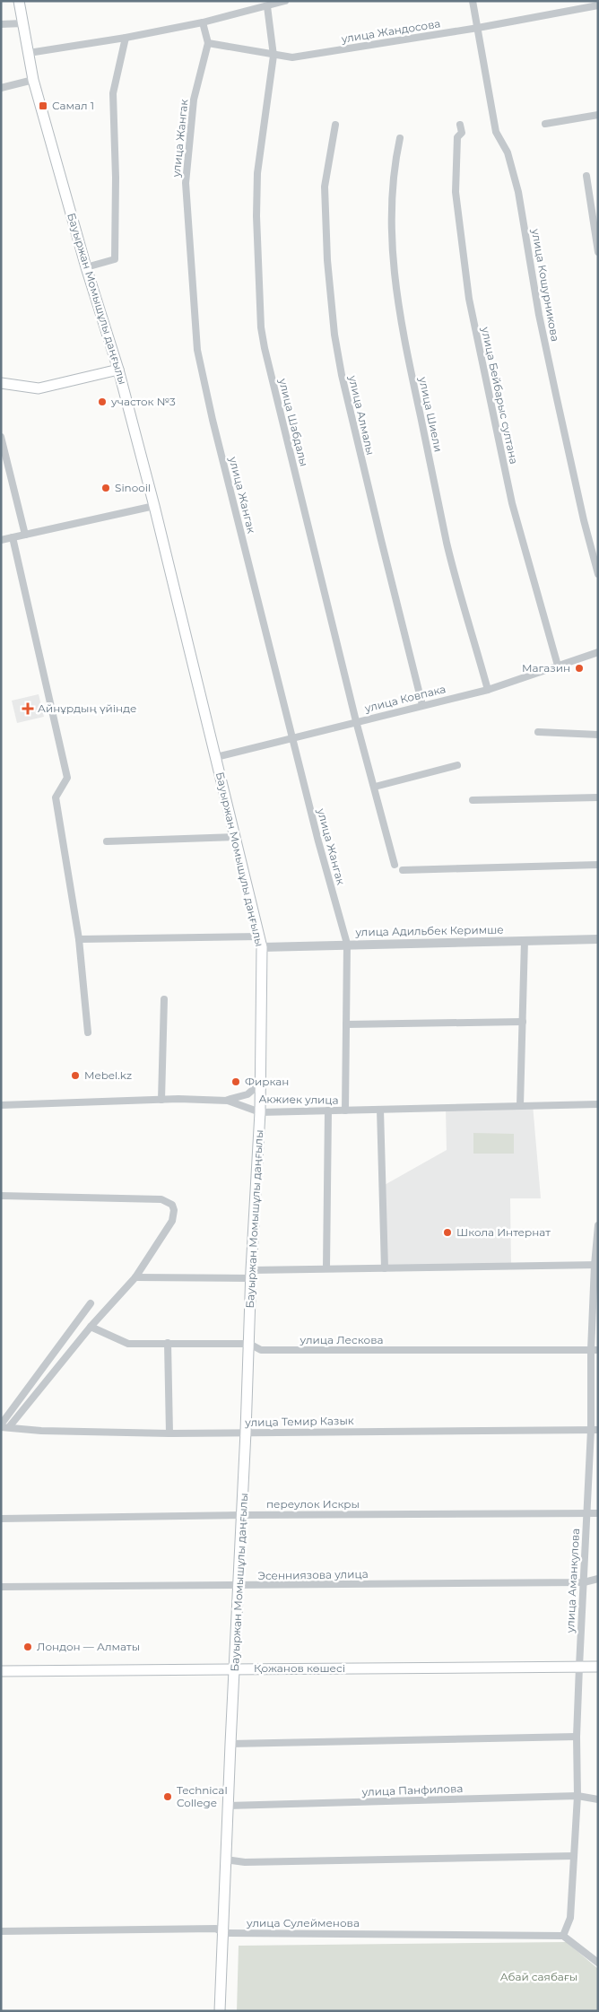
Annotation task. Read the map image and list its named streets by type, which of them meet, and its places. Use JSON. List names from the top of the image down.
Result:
{
  "streets": {
    "main road": ["Бауыржан Момышұлы даңғылы", "Қожанов көшесі"],
    "street": [
      "улица Жандосова",
      "улица Жангак",
      "улица Кошурникова",
      "улица Бейбарыс султана",
      "улица Шиели",
      "улица Алмалы",
      "улица Шабдалы",
      "улица Ковпака",
      "улица Адильбек Керимше",
      "Акжиек улица",
      "улица Лескова",
      "улица Темир Казык",
      "переулок Искры",
      "Эсенниязова улица",
      "улица Аманкулова",
      "улица Панфилова",
      "улица Сулейменова"
    ]
  },
  "crossings": [
    ["улица Жандосова", "улица Жангак"],
    ["улица Жандосова", "улица Кошурникова"],
    ["улица Жандосова", "улица Шабдалы"],
    ["улица Жангак", "улица Ковпака"],
    ["улица Жангак", "улица Адильбек Керимше"],
    ["улица Жангак", "Акжиек улица"],
    ["Бауыржан Момышұлы даңғылы", "улица Ковпака"],
    ["Бауыржан Момышұлы даңғылы", "улица Адильбек Керимше"],
    ["Бауыржан Момышұлы даңғылы", "Акжиек улица"],
    ["Бауыржан Момышұлы даңғылы", "улица Лескова"],
    ["Бауыржан Момышұлы даңғылы", "улица Темир Казык"],
    ["Бауыржан Момышұлы даңғылы", "переулок Искры"],
    ["Бауыржан Момышұлы даңғылы", "Эсенниязова улица"],
    ["Бауыржан Момышұлы даңғылы", "Қожанов көшесі"],
    ["Бауыржан Момышұлы даңғылы", "улица Панфилова"],
    ["Бауыржан Момышұлы даңғылы", "улица Сулейменова"],
    ["улица Бейбарыс султана", "улица Ковпака"],
    ["улица Шиели", "улица Ковпака"],
    ["улица Алмалы", "улица Ковпака"],
    ["улица Шабдалы", "улица Ковпака"],
    ["улица Лескова", "улица Аманкулова"],
    ["улица Темир Казык", "улица Аманкулова"],
    ["переулок Искры", "улица Аманкулова"],
    ["Эсенниязова улица", "улица Аманкулова"],
    ["улица Аманкулова", "Қожанов көшесі"],
    ["улица Аманкулова", "улица Панфилова"],
    ["улица Аманкулова", "улица Сулейменова"]
  ],
  "parks": ["Абай саябағы"],
  "places": {
    "transit": ["Самал 1"],
    "other": [
      "участок №3",
      "Sinooil",
      "Магазин",
      "Mebel.kz",
      "Фиркан",
      "Школа Интернат",
      "Лондон — Алматы",
      "Technical College"
    ],
    "health": ["Айнұрдың үйінде"]
  }
}
